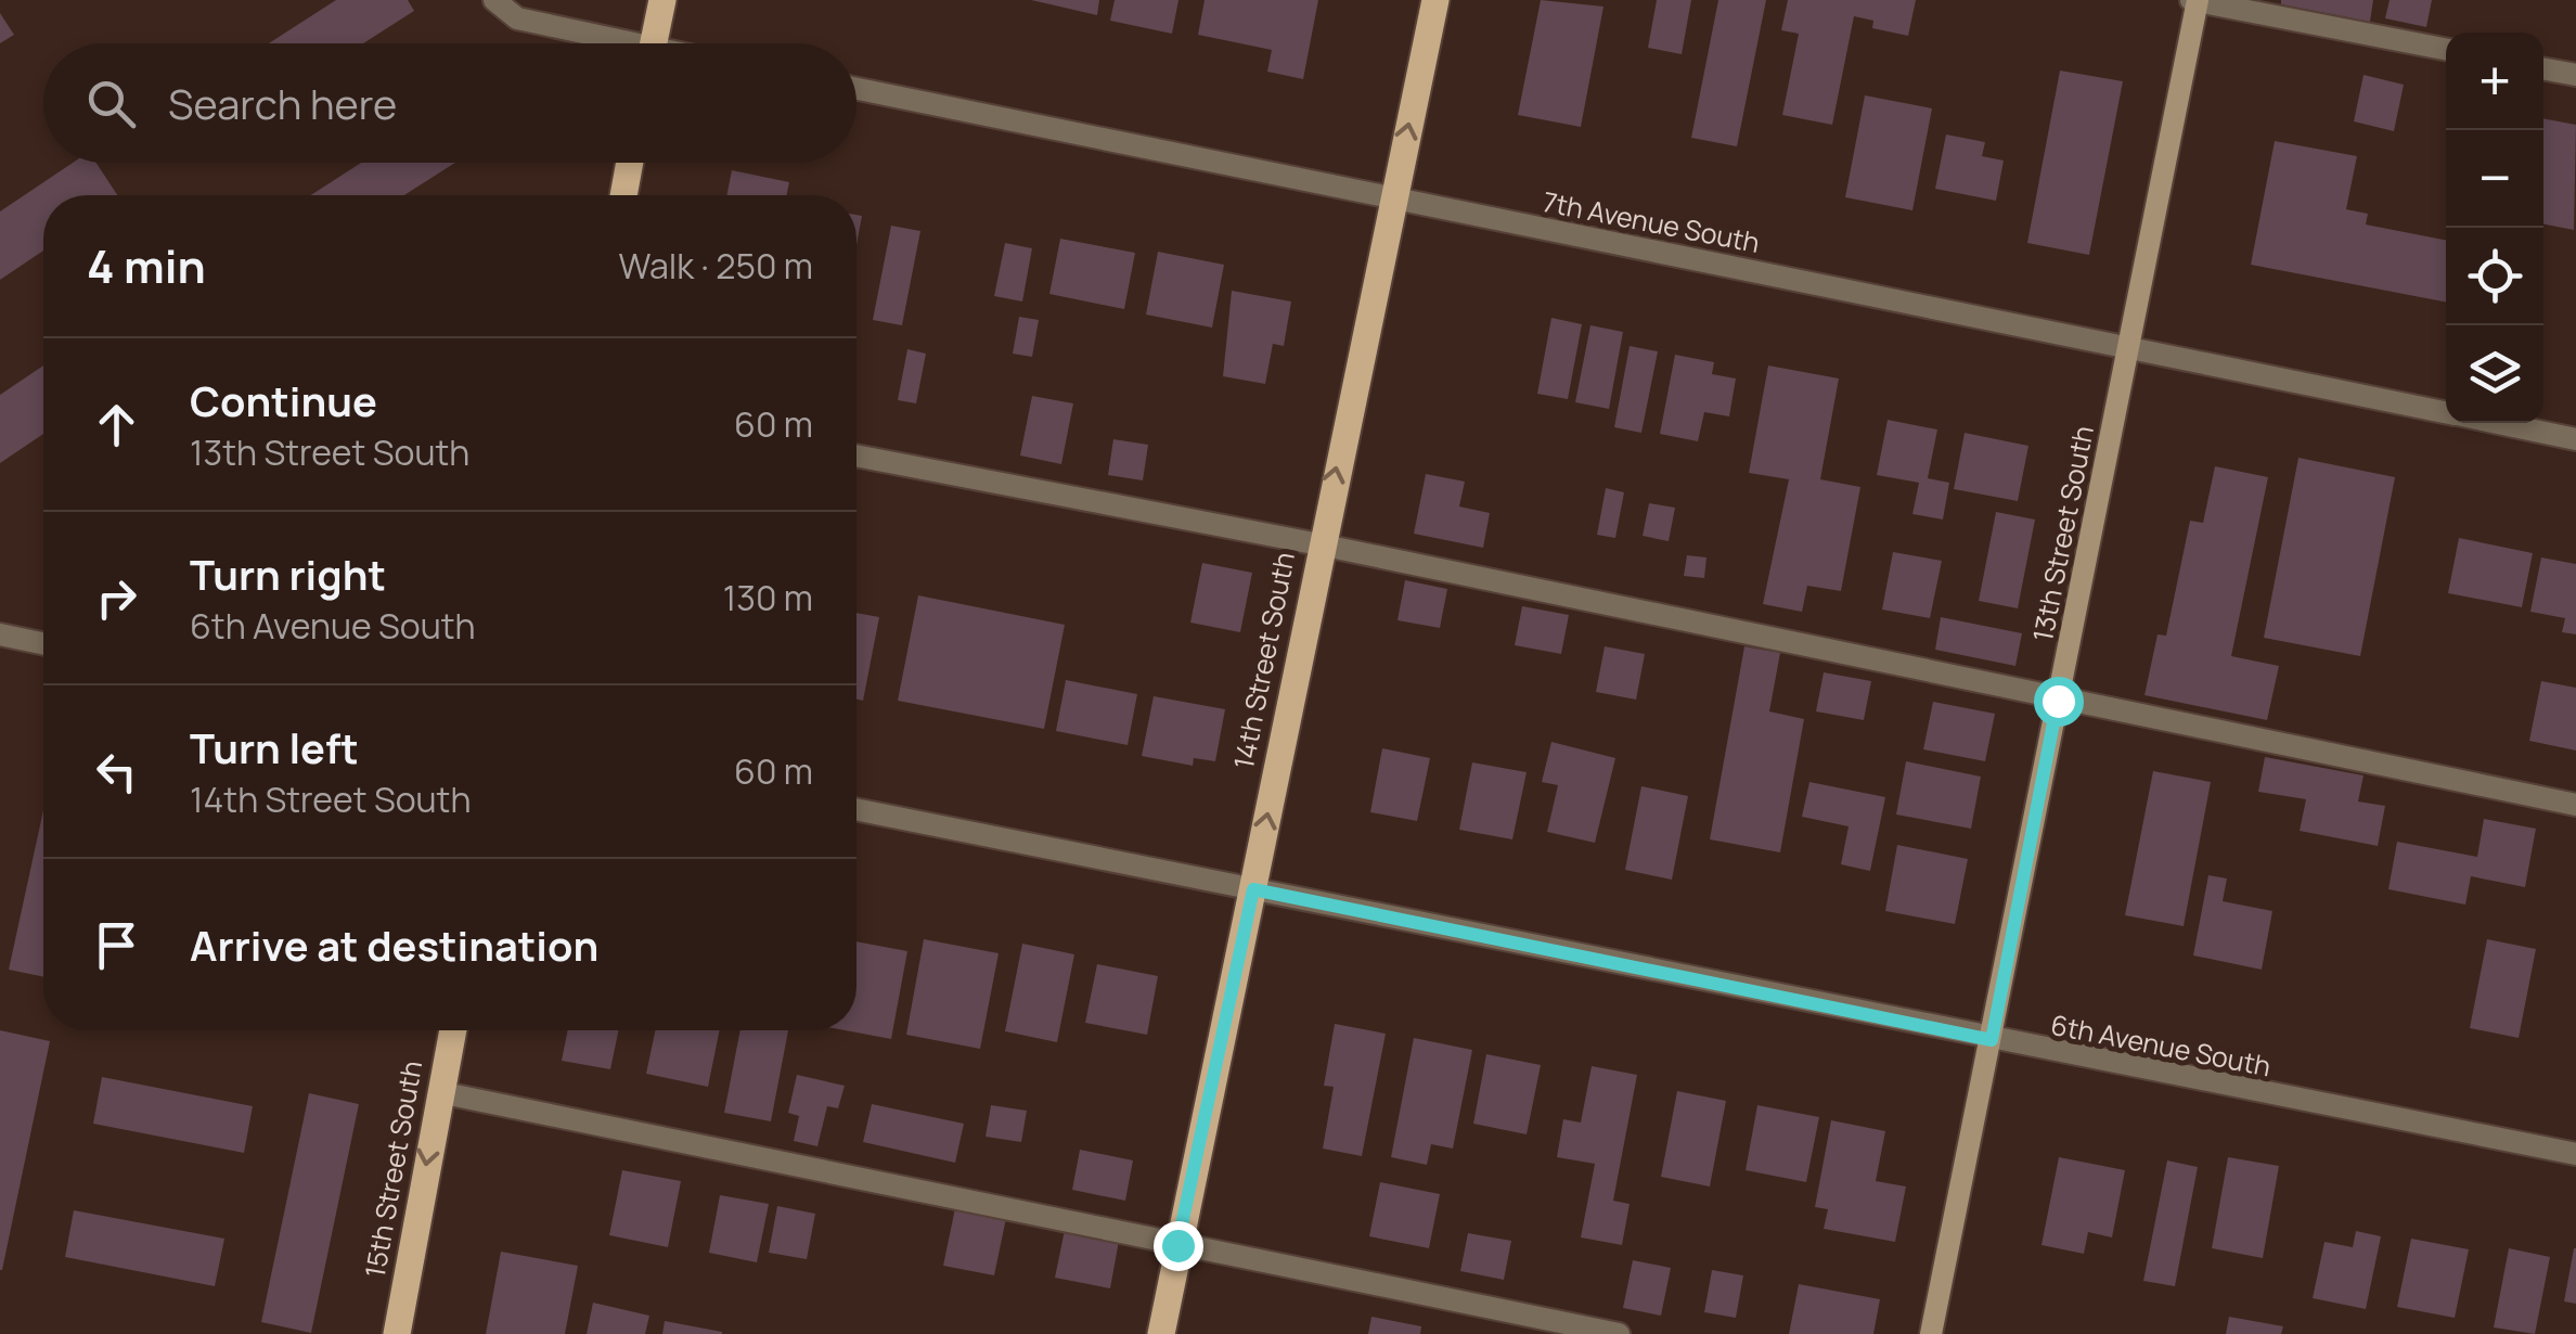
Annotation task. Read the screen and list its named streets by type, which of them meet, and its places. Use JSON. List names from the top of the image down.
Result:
{
  "streets": {
    "main road": ["14th Street South", "15th Street South"],
    "street": ["7th Avenue South", "13th Street South", "6th Avenue South"]
  },
  "crossings": [
    ["7th Avenue South", "13th Street South"],
    ["7th Avenue South", "14th Street South"],
    ["13th Street South", "6th Avenue South"],
    ["14th Street South", "6th Avenue South"]
  ],
  "one_way": ["14th Street South", "15th Street South"],
  "page": {
    "map_buttons": ["+", "−"],
    "search": "Search here",
    "heading": ["4 min", "Walk · 250 m"],
    "list": [
      ["Continue", "13th Street South", "60 m"],
      ["Turn right", "6th Avenue South", "130 m"],
      ["Turn left", "14th Street South", "60 m"],
      "Arrive at destination"
    ]
  }
}
